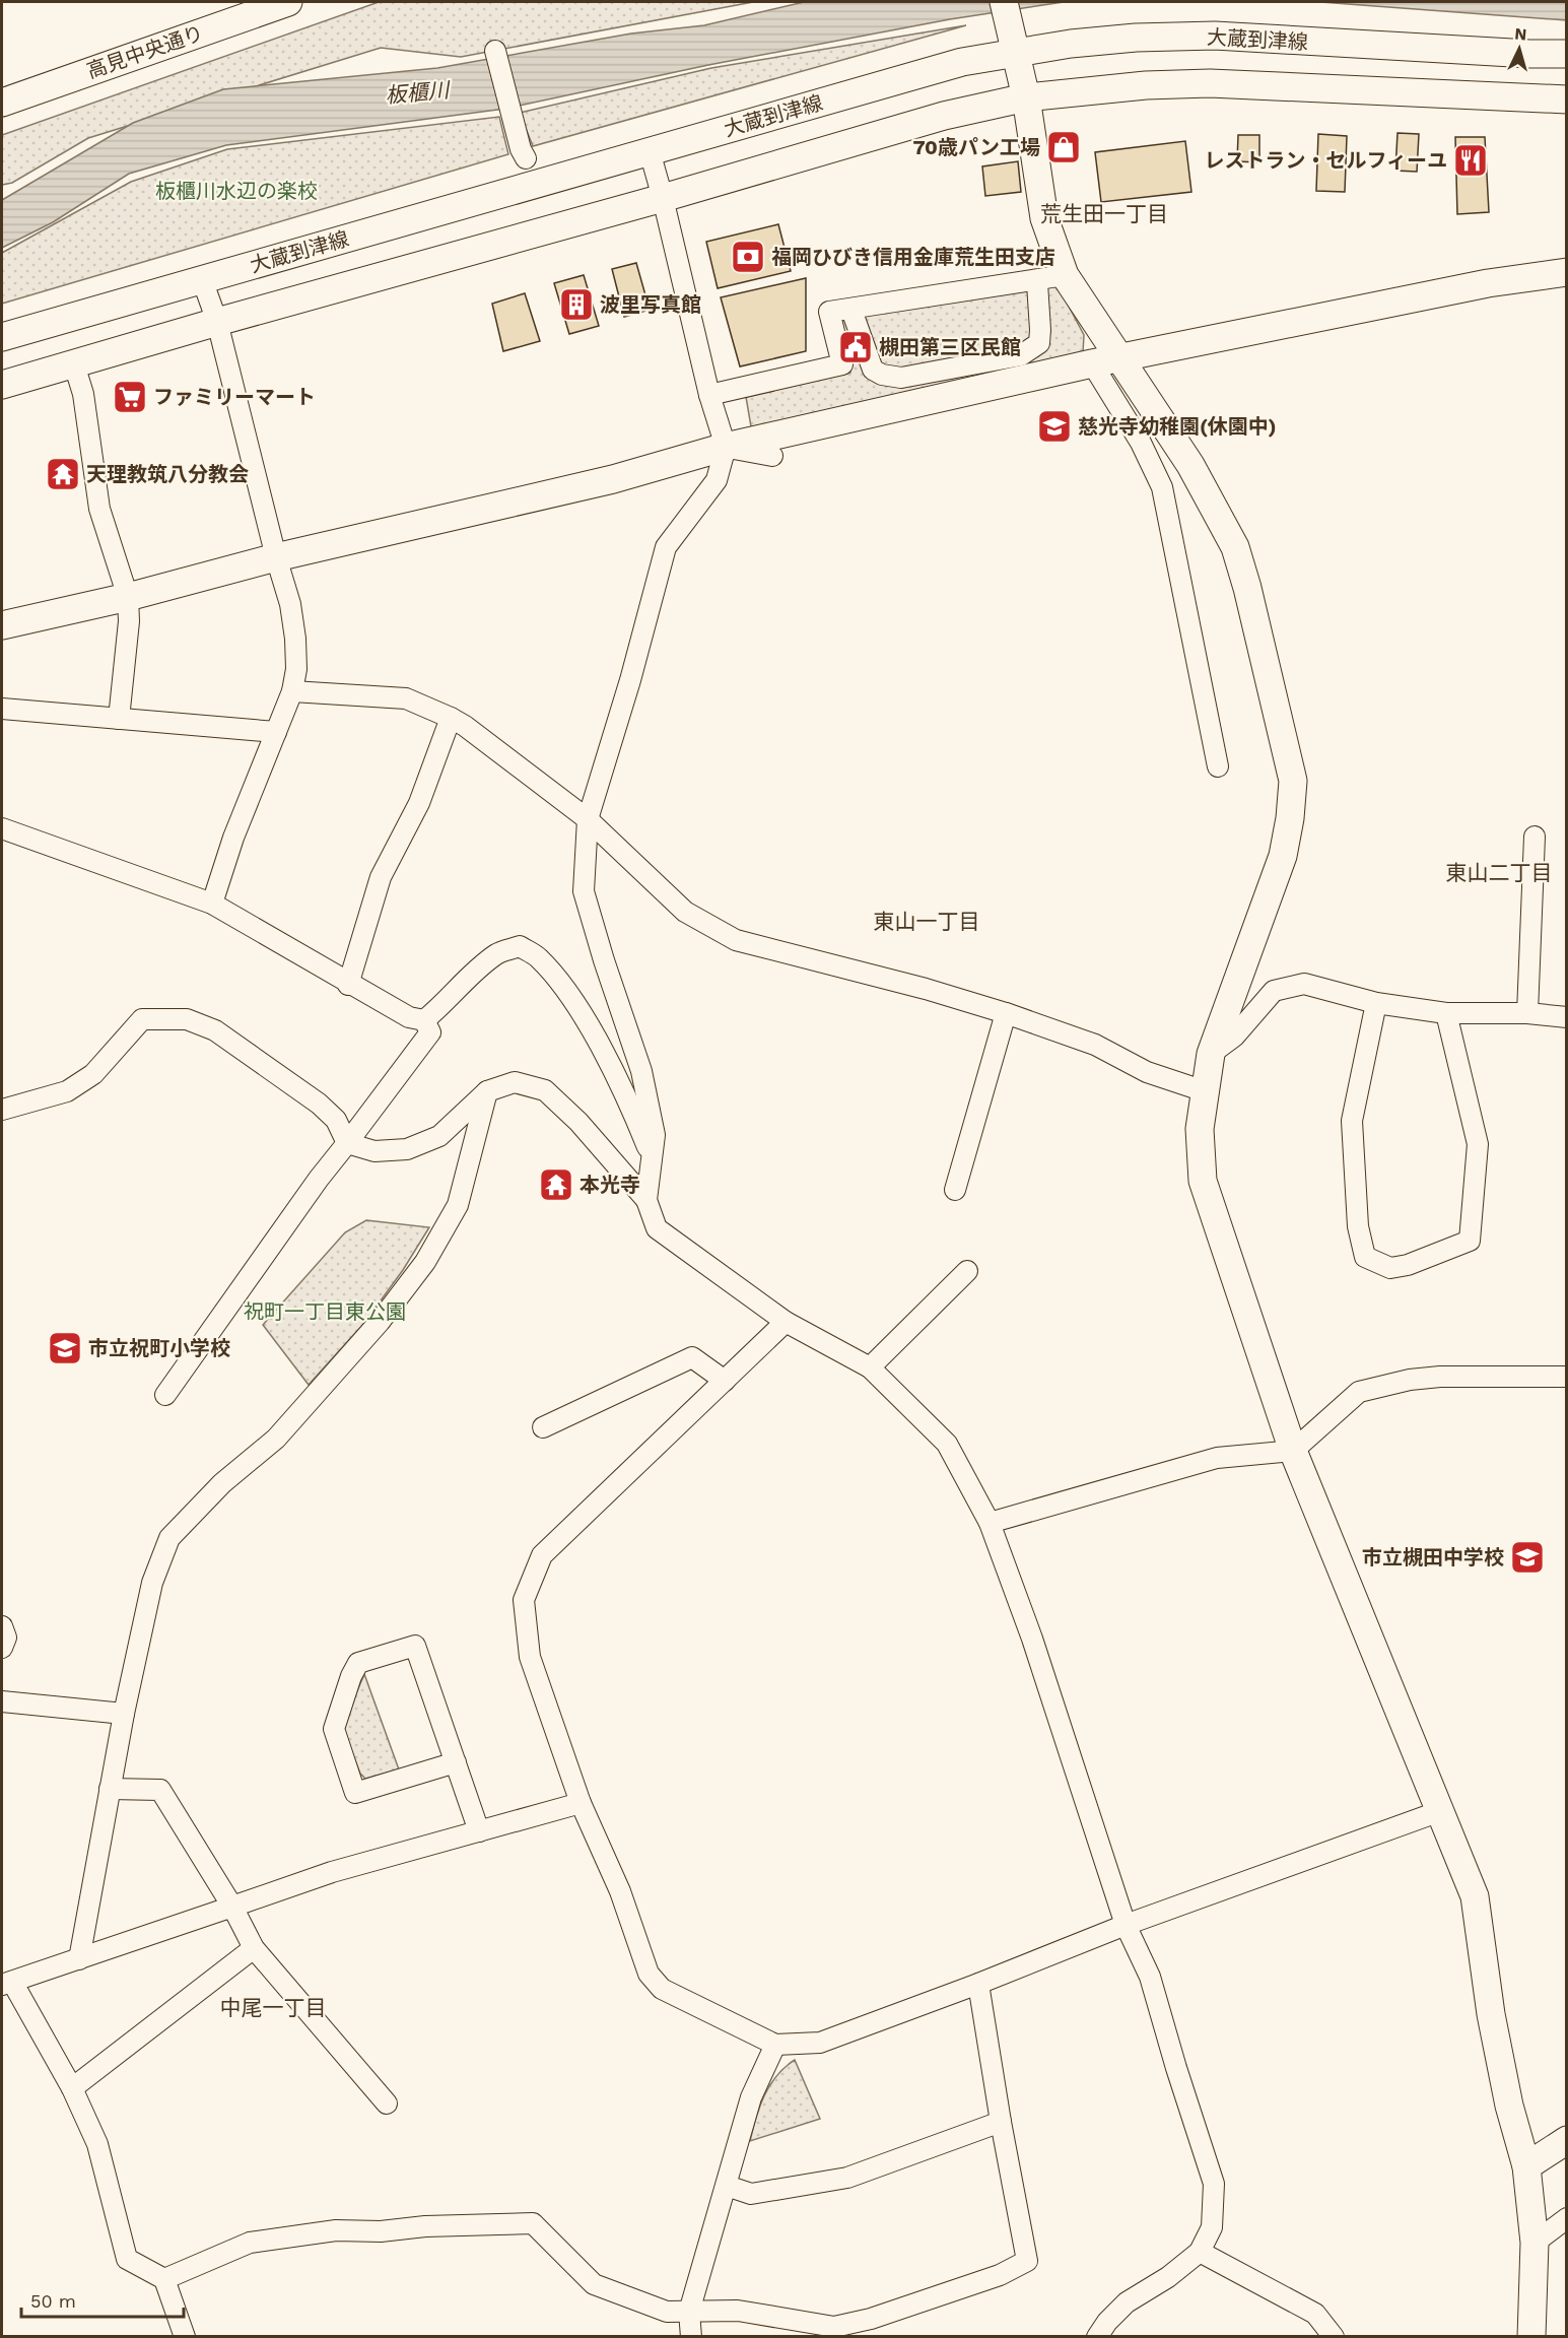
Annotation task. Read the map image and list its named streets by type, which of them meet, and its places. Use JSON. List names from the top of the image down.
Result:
{
  "streets": {
    "street": ["大蔵到津線", "高見中央通り"]
  },
  "districts": [
    "荒生田一丁目",
    "東山二丁目",
    "東山一丁目",
    "中尾一丁目"
  ],
  "water": ["板櫃川"],
  "parks": ["板櫃川水辺の楽校", "祝町一丁目東公園"],
  "places": {
    "shop": ["70歳パン工場"],
    "restaurant": ["レストラン・セルフィーユ"],
    "bank": ["福岡ひびき信用金庫荒生田支店"],
    "building": ["波里写真館"],
    "public building": ["槻田第三区民館"],
    "supermarket": ["ファミリーマート"],
    "school or university": ["慈光寺幼稚園(休園中)", "市立祝町小学校", "市立槻田中学校"],
    "temple": ["天理教筑八分教会", "本光寺"]
  },
  "scale_bar": "50 m",
  "north": "top"
}
